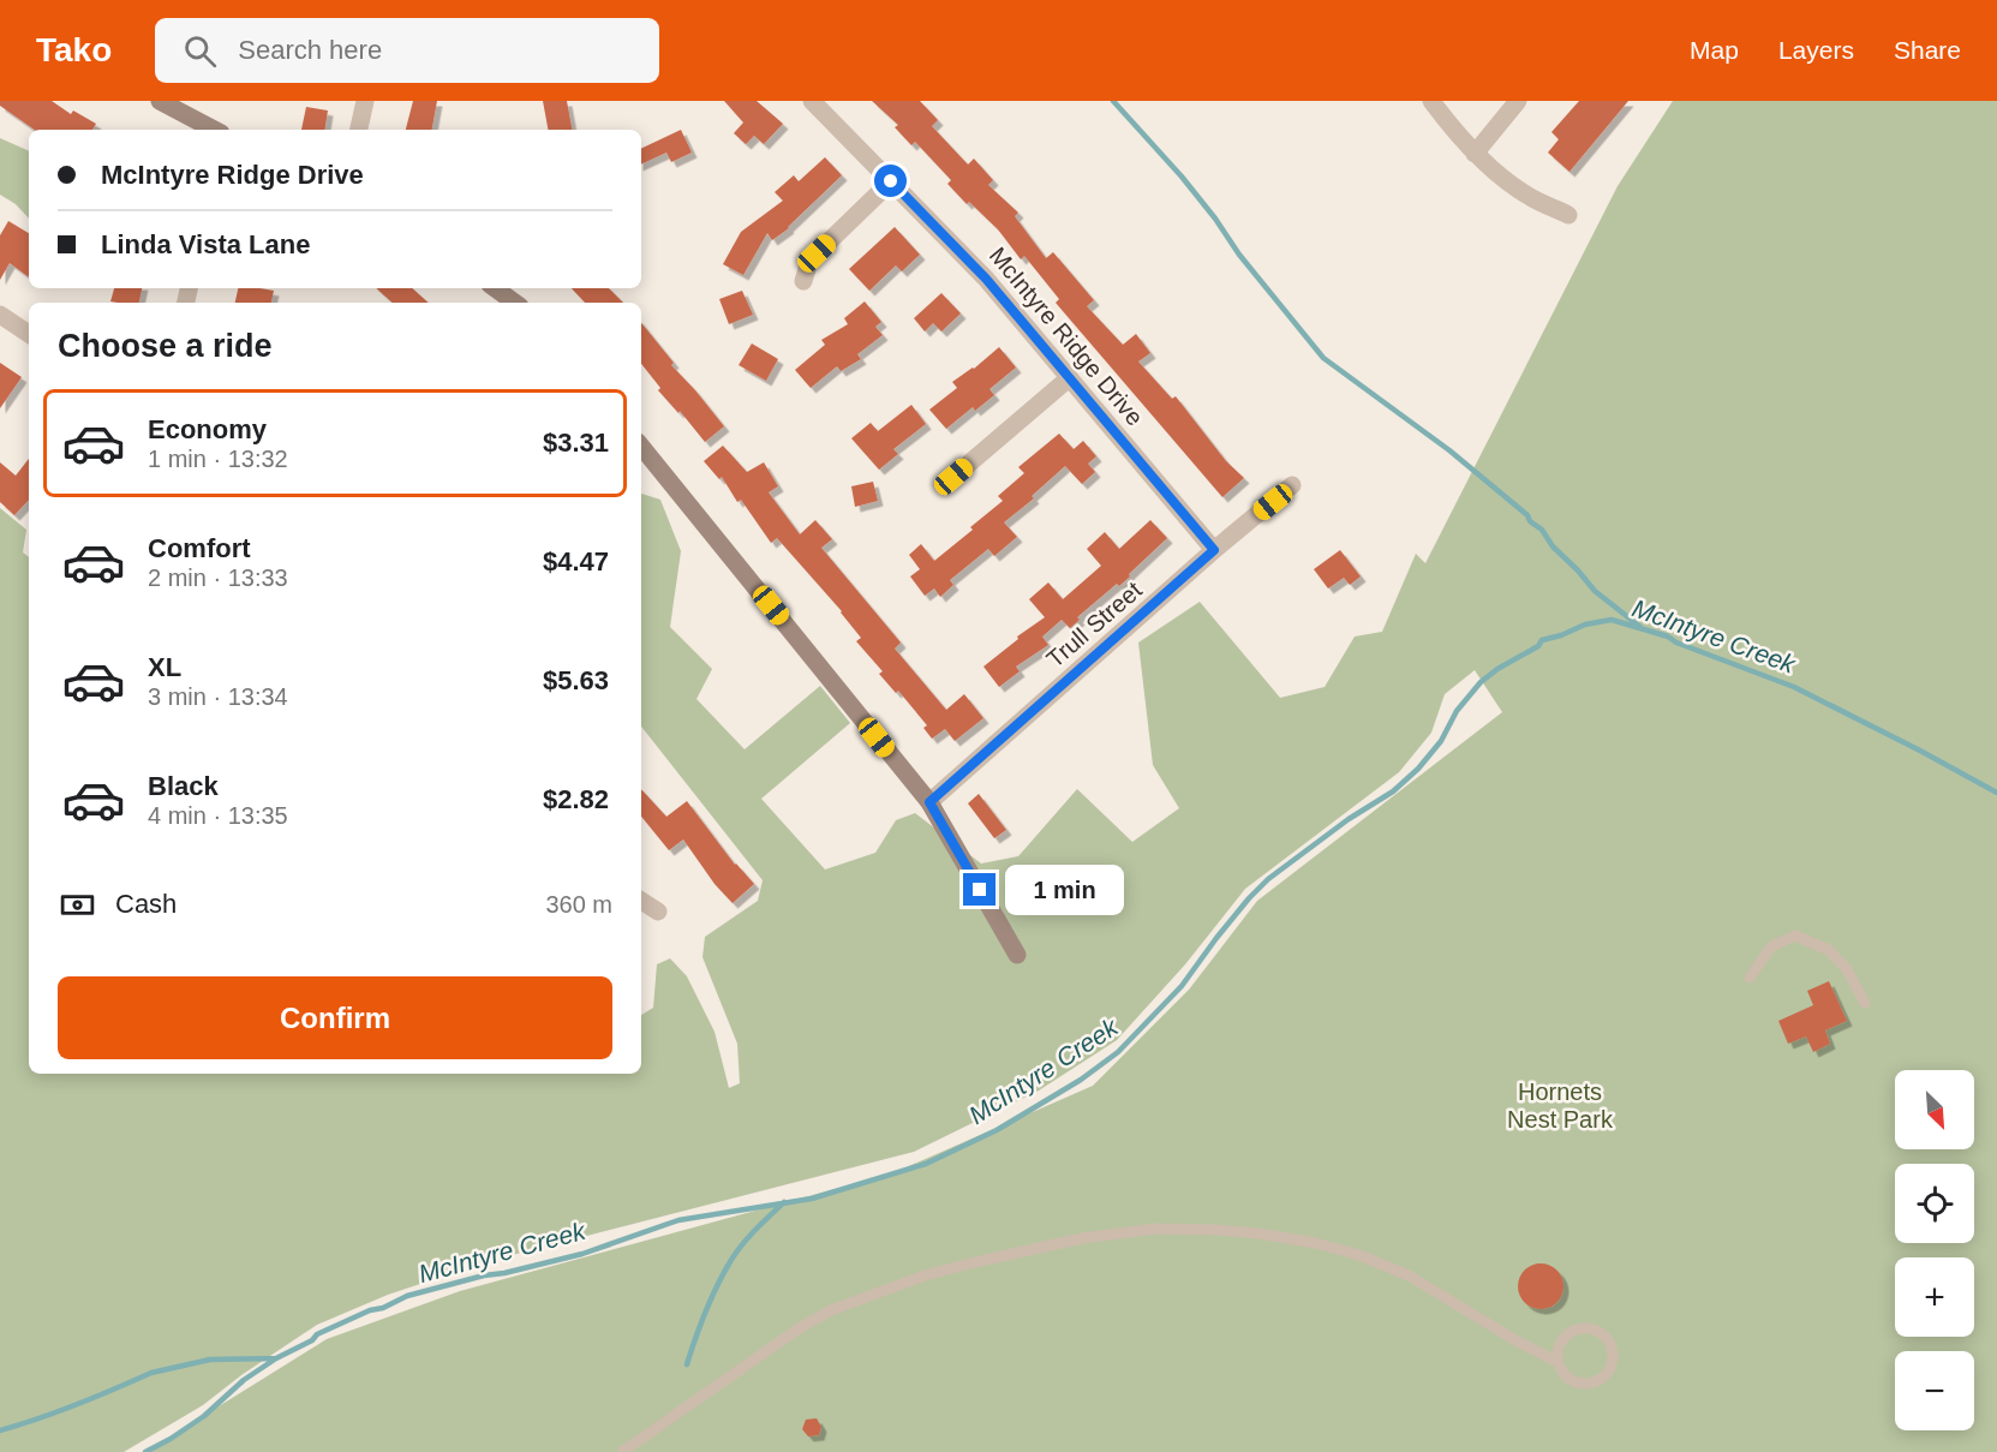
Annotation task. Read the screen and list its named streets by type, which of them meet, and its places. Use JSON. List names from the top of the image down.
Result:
{
  "streets": {
    "street": ["McIntyre Ridge Drive", "Trull Street"]
  },
  "crossings": [
    ["McIntyre Ridge Drive", "Trull Street"]
  ],
  "water": ["McIntyre Creek"],
  "parks": ["Hornets Nest Park"],
  "north": "bottom right",
  "page": {
    "header": "Tako",
    "search": "Search here",
    "nav": ["Map", "Layers", "Share"],
    "banner": ["McIntyre Ridge Drive", "Linda Vista Lane"],
    "heading": "Choose a ride",
    "list": [
      {
        "name": "Economy",
        "note": "1 min · 13:32",
        "value": "$3.31"
      },
      {
        "name": "Comfort",
        "note": "2 min · 13:33",
        "value": "$4.47"
      },
      {
        "name": "XL",
        "note": "3 min · 13:34",
        "value": "$5.63"
      },
      {
        "name": "Black",
        "note": "4 min · 13:35",
        "value": "$2.82"
      }
    ],
    "bubble": "1 min",
    "pay": ["Cash", "360 m"],
    "buttons": "Confirm",
    "map_buttons": ["+", "−"]
  }
}
